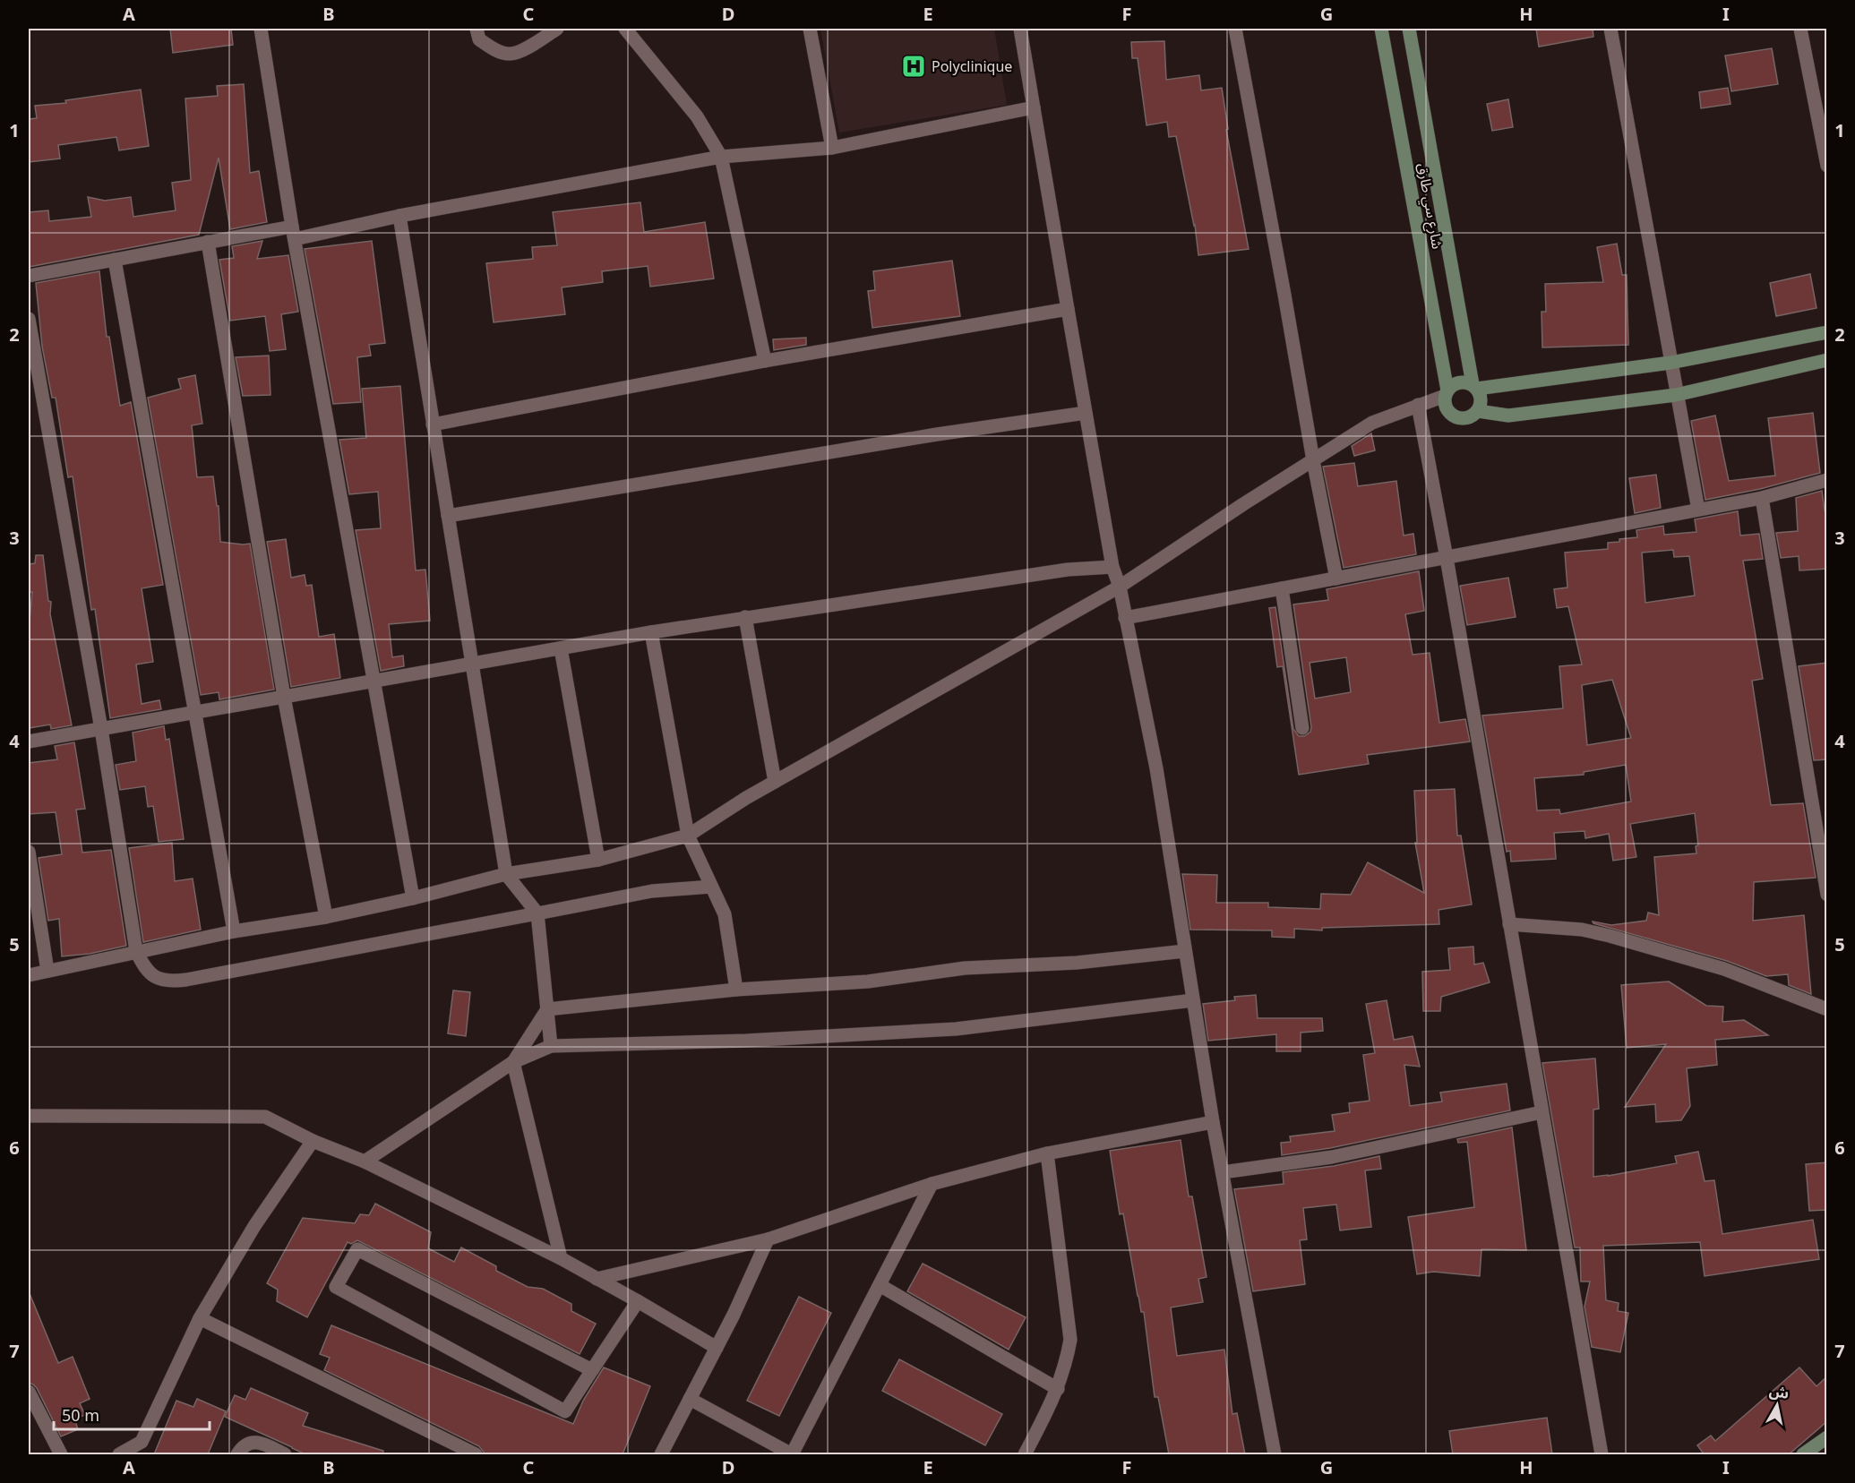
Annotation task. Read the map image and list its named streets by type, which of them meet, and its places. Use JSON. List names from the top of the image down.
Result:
{
  "streets": {
    "street": ["شارع سي طارق"]
  },
  "places": {
    "hospital": ["Polyclinique"]
  },
  "scale_bar": "50 m",
  "north": "top",
  "grid": {
    "columns": [
      "A",
      "B",
      "C",
      "D",
      "E",
      "F",
      "G",
      "H",
      "I"
    ],
    "rows": [
      "1",
      "2",
      "3",
      "4",
      "5",
      "6",
      "7"
    ]
  }
}
